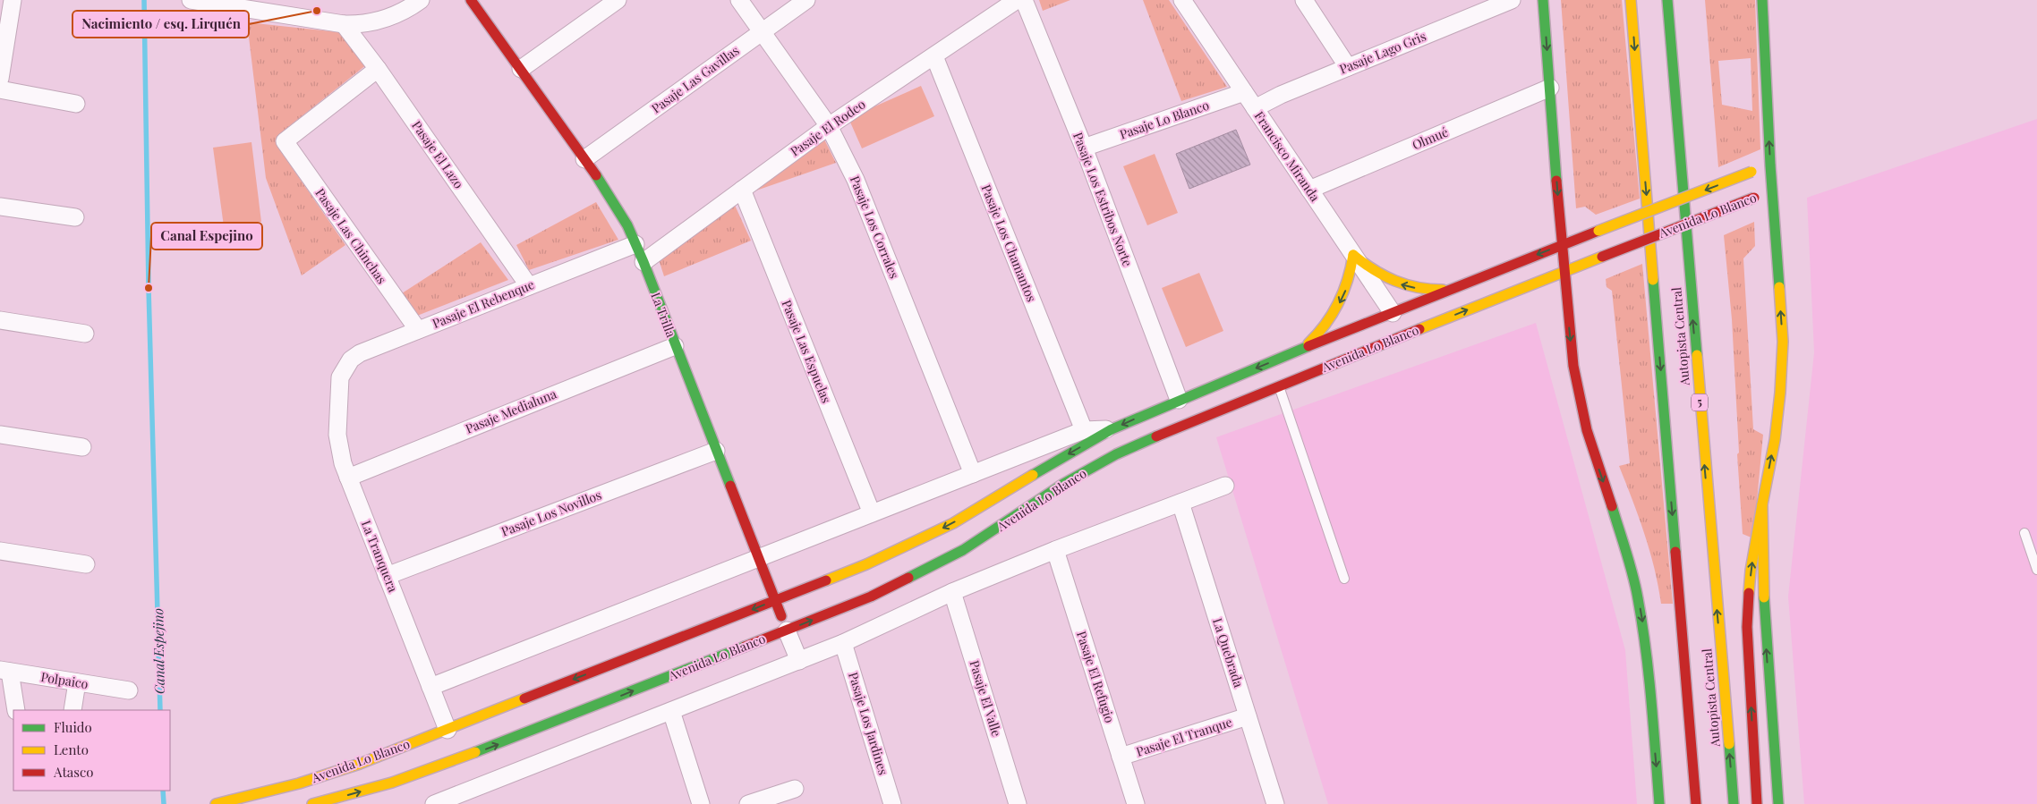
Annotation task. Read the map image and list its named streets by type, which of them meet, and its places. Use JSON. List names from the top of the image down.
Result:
{
  "streets": {
    "main road": [
      "Avenida Lo Blanco",
      "La Trilla",
      "Autopista Central",
      "5"
    ],
    "street": [
      "Pasaje Lago Gris",
      "Pasaje Las Gavillas",
      "Pasaje Lo Blanco",
      "Pasaje El Rodeo",
      "Olmué",
      "Pasaje El Lazo",
      "Francisco Miranda",
      "Pasaje Los Estribos Norte",
      "Pasaje Los Corrales",
      "Pasaje Las Chinchas",
      "Pasaje Los Chamantos",
      "Pasaje El Rebenque",
      "Pasaje Las Espuelas",
      "Pasaje Medialuna",
      "Pasaje Los Novillos",
      "La Tranquera",
      "La Quebrada",
      "Pasaje El Refugio",
      "Polpaico",
      "Pasaje El Valle",
      "Pasaje Los Jardines",
      "Pasaje El Tranque"
    ]
  },
  "crossings": [
    ["Pasaje Lago Gris", "Francisco Miranda"],
    ["Pasaje Las Gavillas", "Pasaje Los Corrales"],
    ["Pasaje Las Gavillas", "La Trilla"],
    ["Pasaje Lo Blanco", "Francisco Miranda"],
    ["Pasaje Lo Blanco", "Pasaje Los Estribos Norte"],
    ["Pasaje El Rodeo", "Pasaje Los Corrales"],
    ["Pasaje El Rodeo", "Pasaje Los Chamantos"],
    ["Pasaje El Rodeo", "La Trilla"],
    ["Pasaje El Rodeo", "Pasaje Las Espuelas"],
    ["Olmué", "Francisco Miranda"],
    ["Pasaje El Lazo", "Pasaje Las Chinchas"],
    ["Pasaje El Lazo", "Pasaje El Rebenque"],
    ["Francisco Miranda", "Avenida Lo Blanco"],
    ["Pasaje Los Estribos Norte", "Avenida Lo Blanco"],
    ["Avenida Lo Blanco", "Pasaje Los Corrales"],
    ["Avenida Lo Blanco", "Pasaje Los Chamantos"],
    ["Avenida Lo Blanco", "La Trilla"],
    ["Avenida Lo Blanco", "Pasaje Las Espuelas"],
    ["Avenida Lo Blanco", "La Tranquera"],
    ["Pasaje Las Chinchas", "Pasaje El Rebenque"],
    ["Pasaje El Rebenque", "La Trilla"],
    ["Pasaje El Rebenque", "La Tranquera"],
    ["La Trilla", "Pasaje Medialuna"],
    ["La Trilla", "Pasaje Los Novillos"],
    ["Pasaje Medialuna", "La Tranquera"],
    ["Pasaje Los Novillos", "La Tranquera"],
    ["La Quebrada", "Pasaje El Tranque"],
    ["Pasaje El Refugio", "Pasaje El Tranque"]
  ],
  "water": ["Canal Espejino"],
  "places": ["Nacimiento / esq. Lirquén", "Canal Espejino"],
  "legend": ["Fluido", "Lento", "Atasco"]
}
